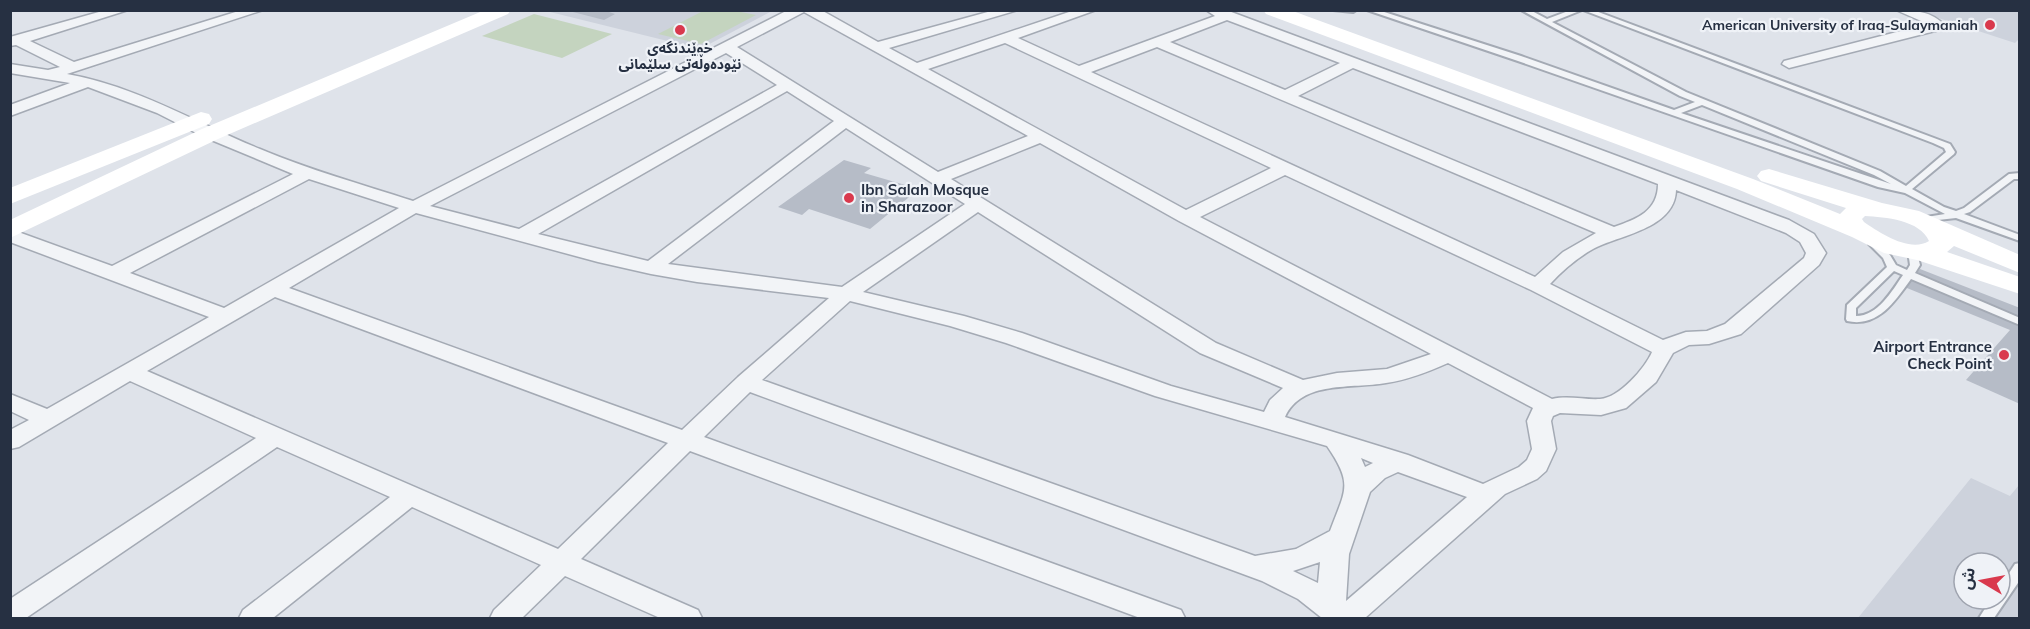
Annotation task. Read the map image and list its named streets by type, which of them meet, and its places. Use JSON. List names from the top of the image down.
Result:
{
  "places": [
    "American University of Iraq-Sulaymaniah",
    "خوێندنگەی نێوده‌وڵه‌تی سلێمانی",
    "Ibn Salah Mosque in Sharazoor",
    "Airport Entrance Check Point"
  ],
  "north": "left"
}
